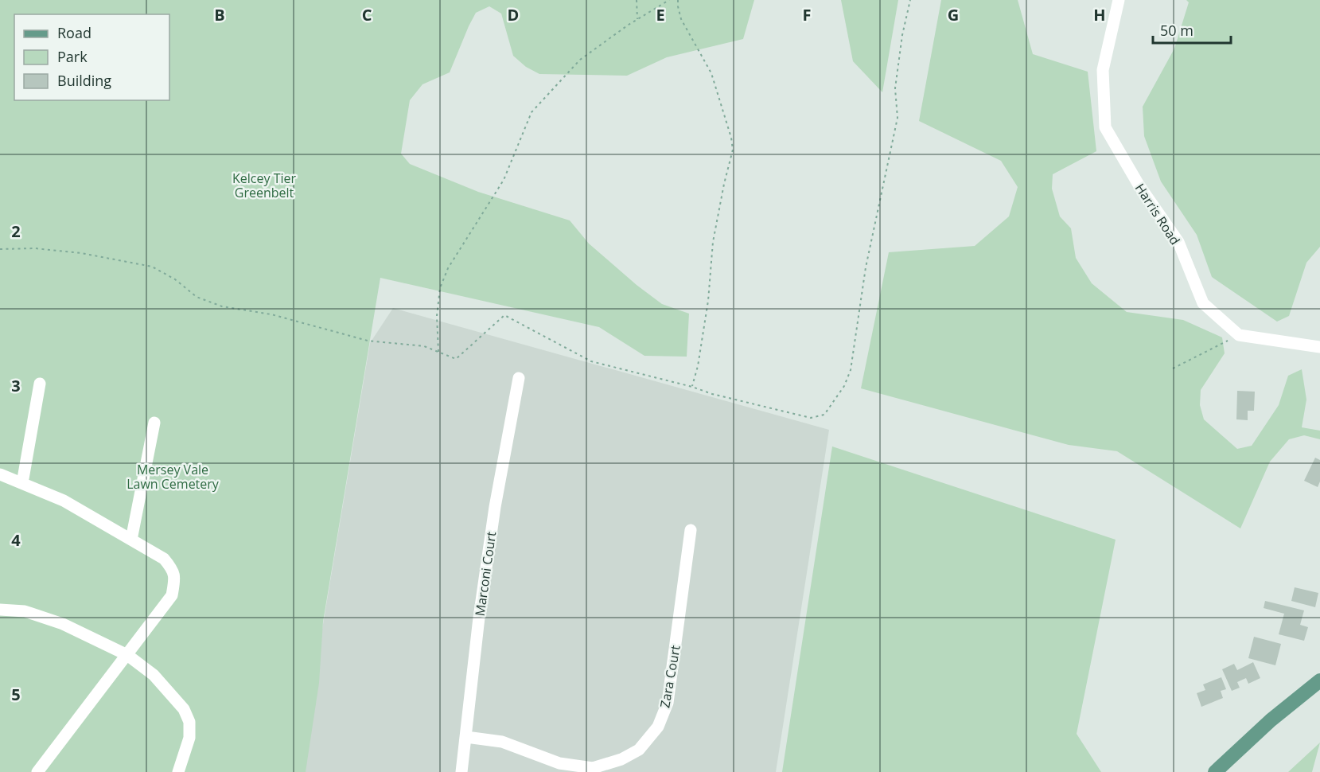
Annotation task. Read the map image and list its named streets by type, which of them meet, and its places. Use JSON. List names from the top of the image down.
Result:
{
  "streets": {
    "street": ["Harris Road", "Marconi Court", "Zara Court"]
  },
  "crossings": [
    ["Marconi Court", "Zara Court"]
  ],
  "parks": ["Kelcey Tier Greenbelt", "Mersey Vale Lawn Cemetery"],
  "legend": ["Road", "Park", "Building"],
  "scale_bar": "50 m",
  "grid": {
    "columns": [
      "B",
      "C",
      "D",
      "E",
      "F",
      "G",
      "H"
    ],
    "rows": [
      "2",
      "3",
      "4",
      "5"
    ]
  }
}
